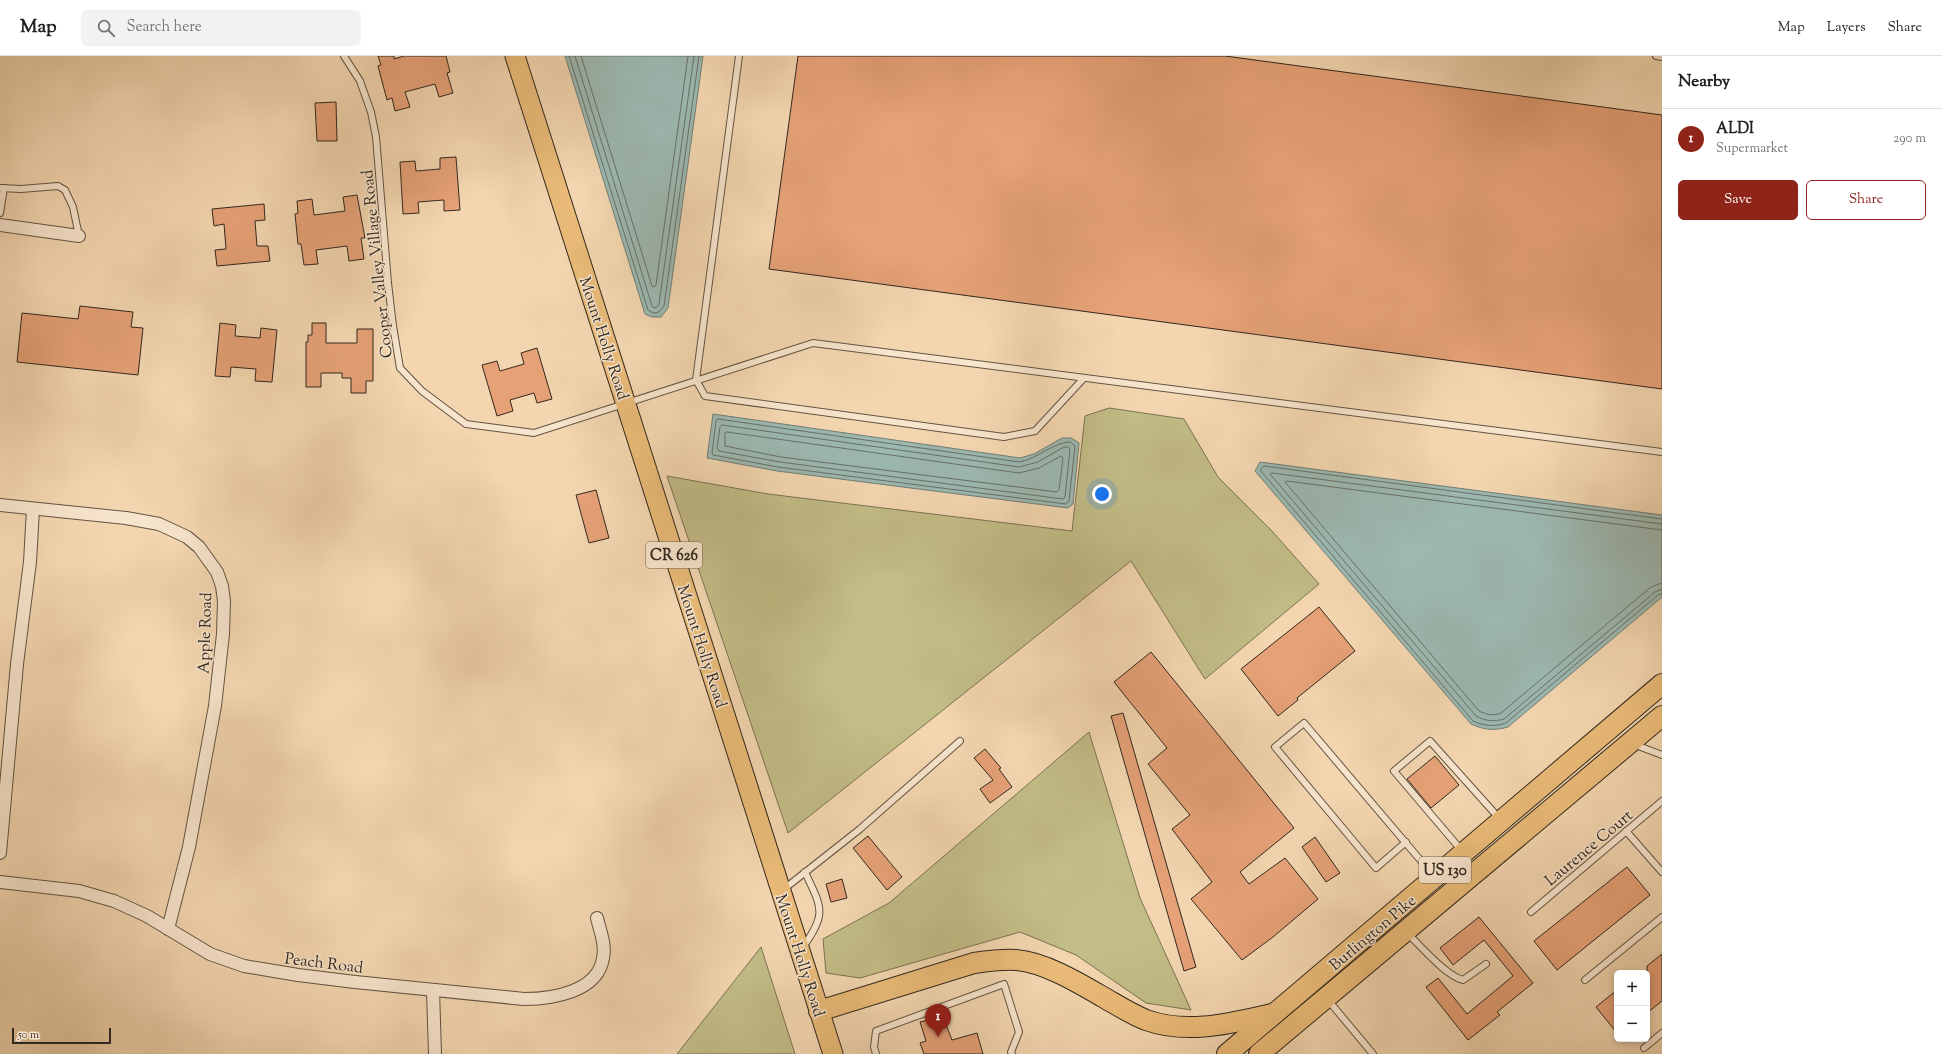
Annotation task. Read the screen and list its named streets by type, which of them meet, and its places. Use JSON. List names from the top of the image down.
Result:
{
  "streets": {
    "highway": ["US 130", "Burlington Pike"],
    "main road": ["Mount Holly Road", "CR 626"],
    "street": ["Apple Road", "Peach Road"],
    "lane": ["Cooper Valley Village Road", "Laurence Court"]
  },
  "crossings": [
    ["Cooper Valley Village Road", "Mount Holly Road"],
    ["Apple Road", "Peach Road"]
  ],
  "scale_bar": "50 m",
  "page": {
    "header": "Map",
    "search": "Search here",
    "nav": ["Map", "Layers", "Share"],
    "heading": "Nearby",
    "list": [
      {
        "mark": "1",
        "name": "ALDI",
        "note": "Supermarket",
        "value": "290 m"
      }
    ],
    "buttons": ["Save", "Share"],
    "map_buttons": ["+", "−"],
    "pins": "1",
    "scale": "50 m"
  }
}
